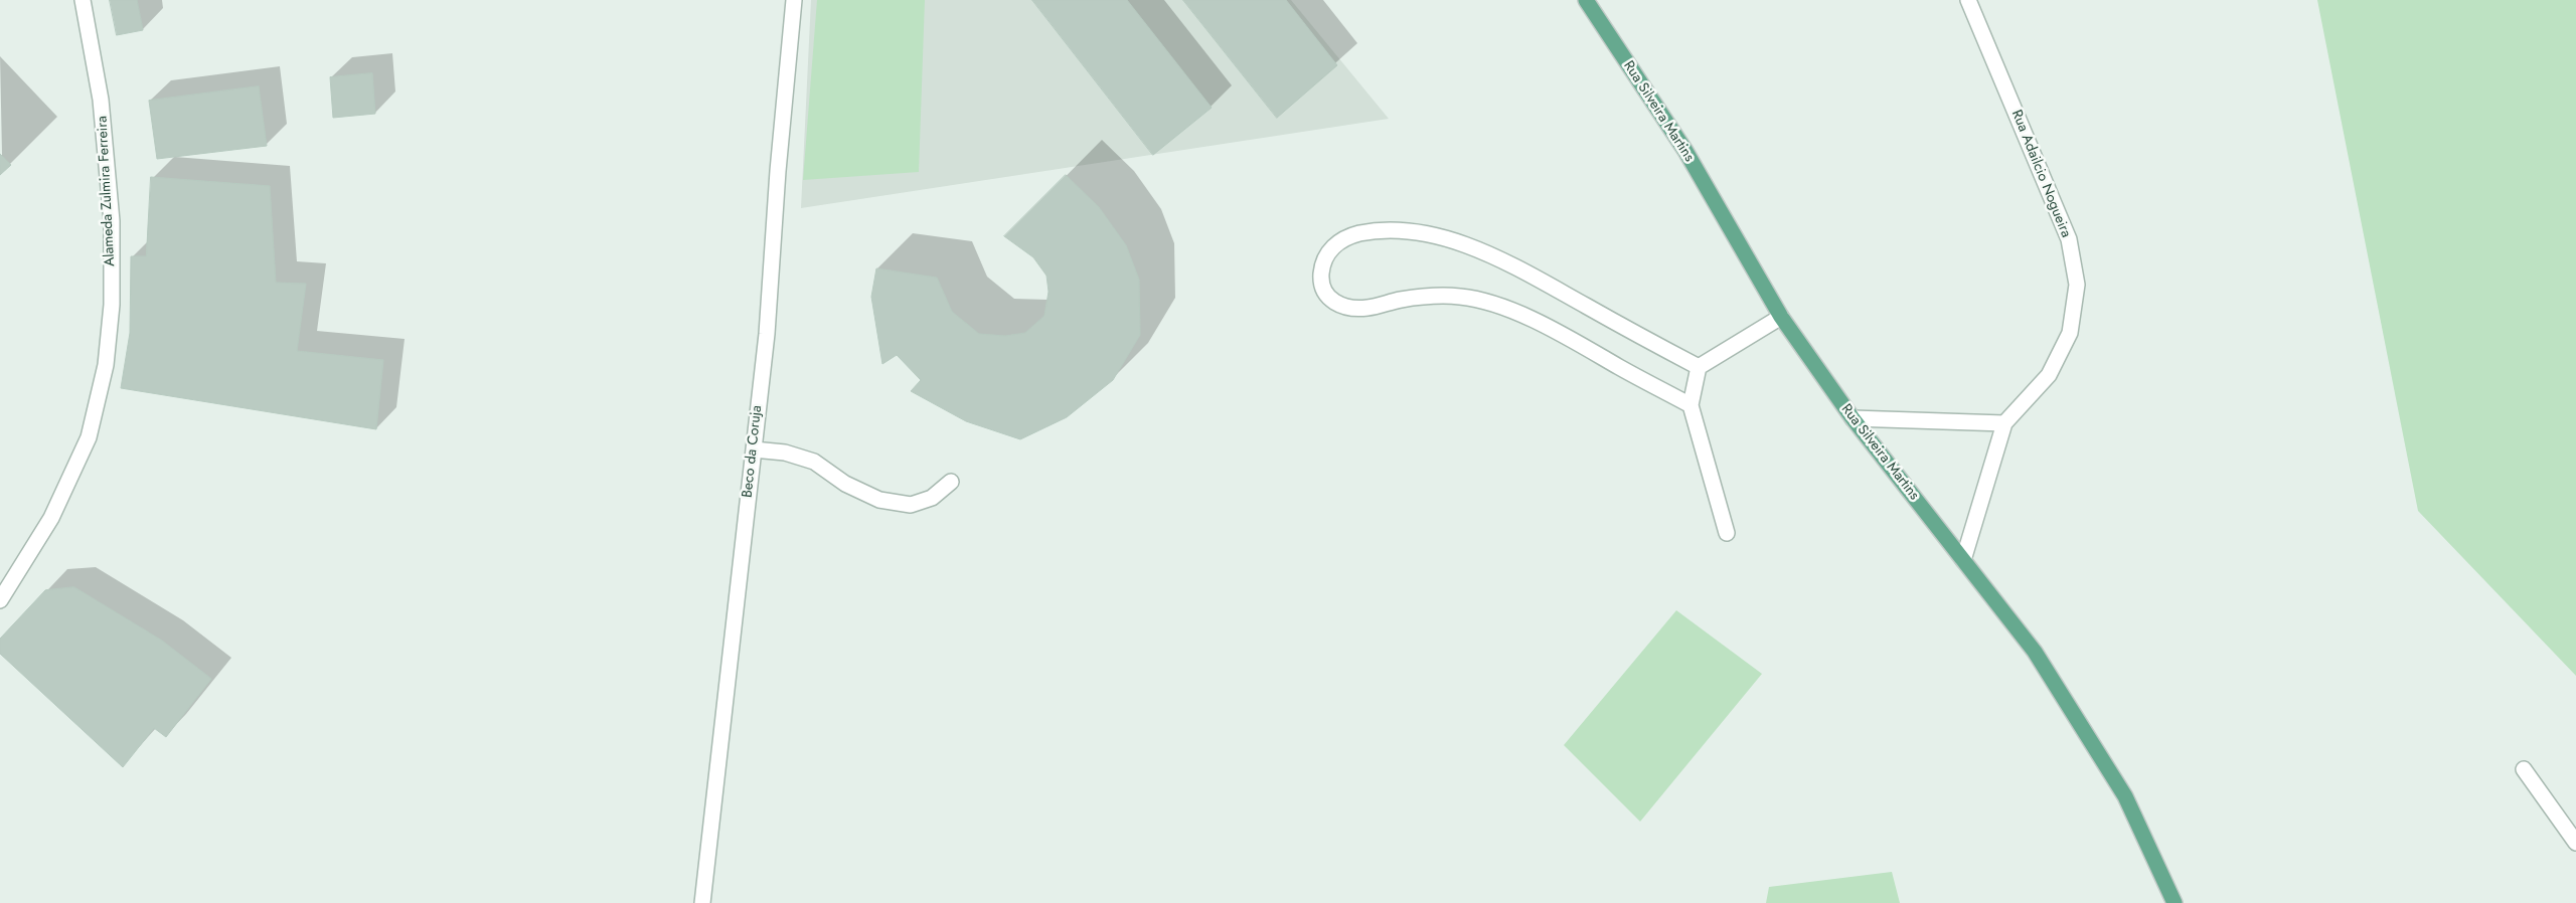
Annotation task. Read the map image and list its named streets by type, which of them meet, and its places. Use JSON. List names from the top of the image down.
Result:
{
  "streets": {
    "main road": ["Rua Silveira Martins"],
    "street": ["Rua Adailcio Nogueira", "Alameda Zulmira Ferreira", "Beco da Coruja"]
  },
  "crossings": [
    ["Rua Silveira Martins", "Rua Adailcio Nogueira"]
  ]
}
